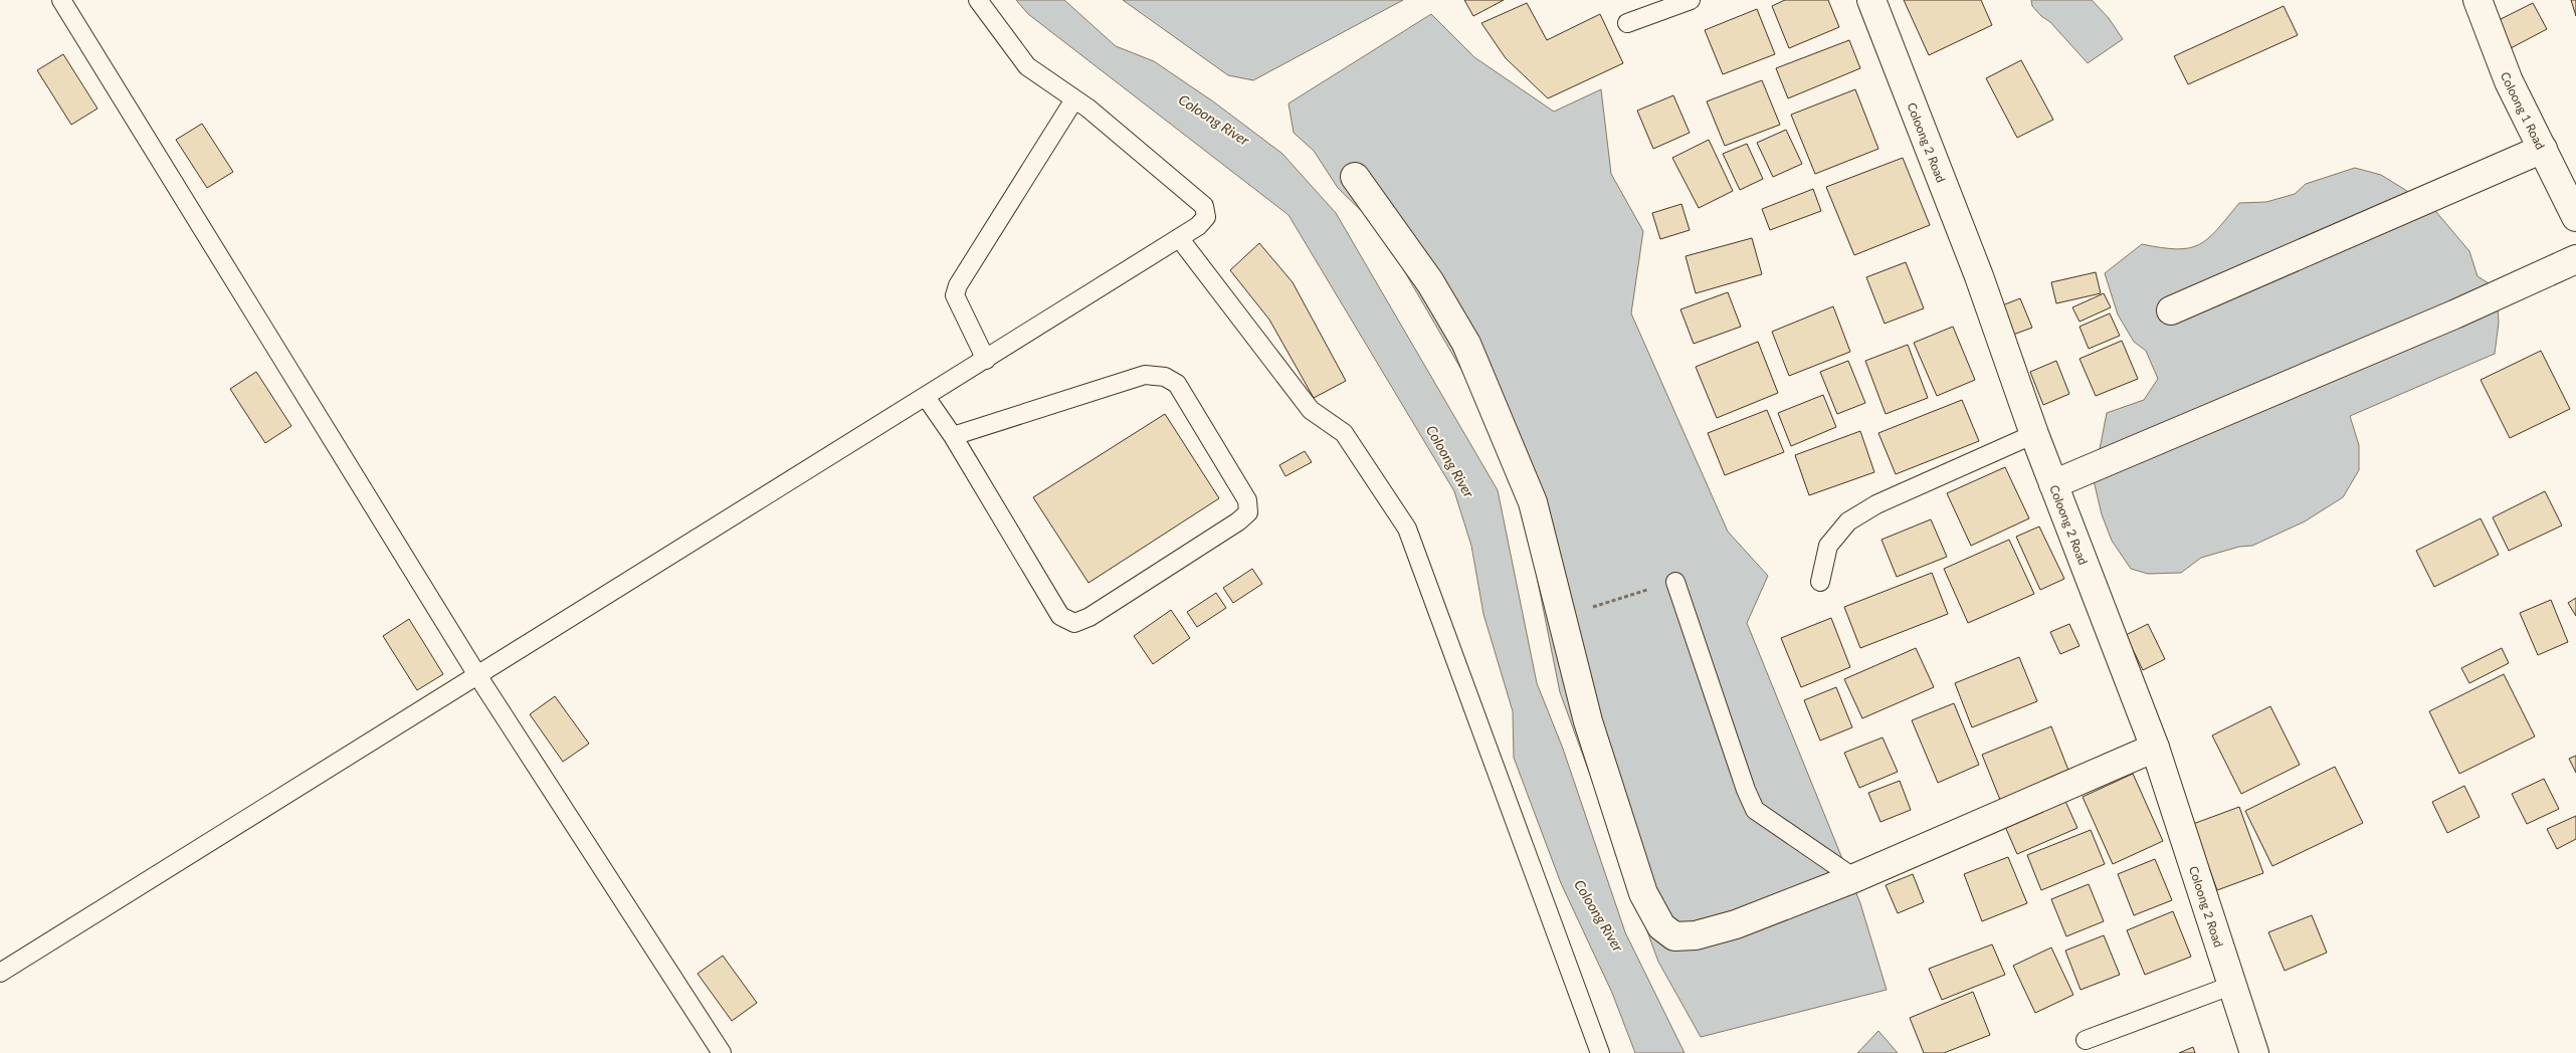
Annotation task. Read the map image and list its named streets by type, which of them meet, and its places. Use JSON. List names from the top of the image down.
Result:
{
  "streets": {
    "street": ["Coloong 1 Road", "Coloong 2 Road"]
  },
  "water": ["Coloong River"]
}
